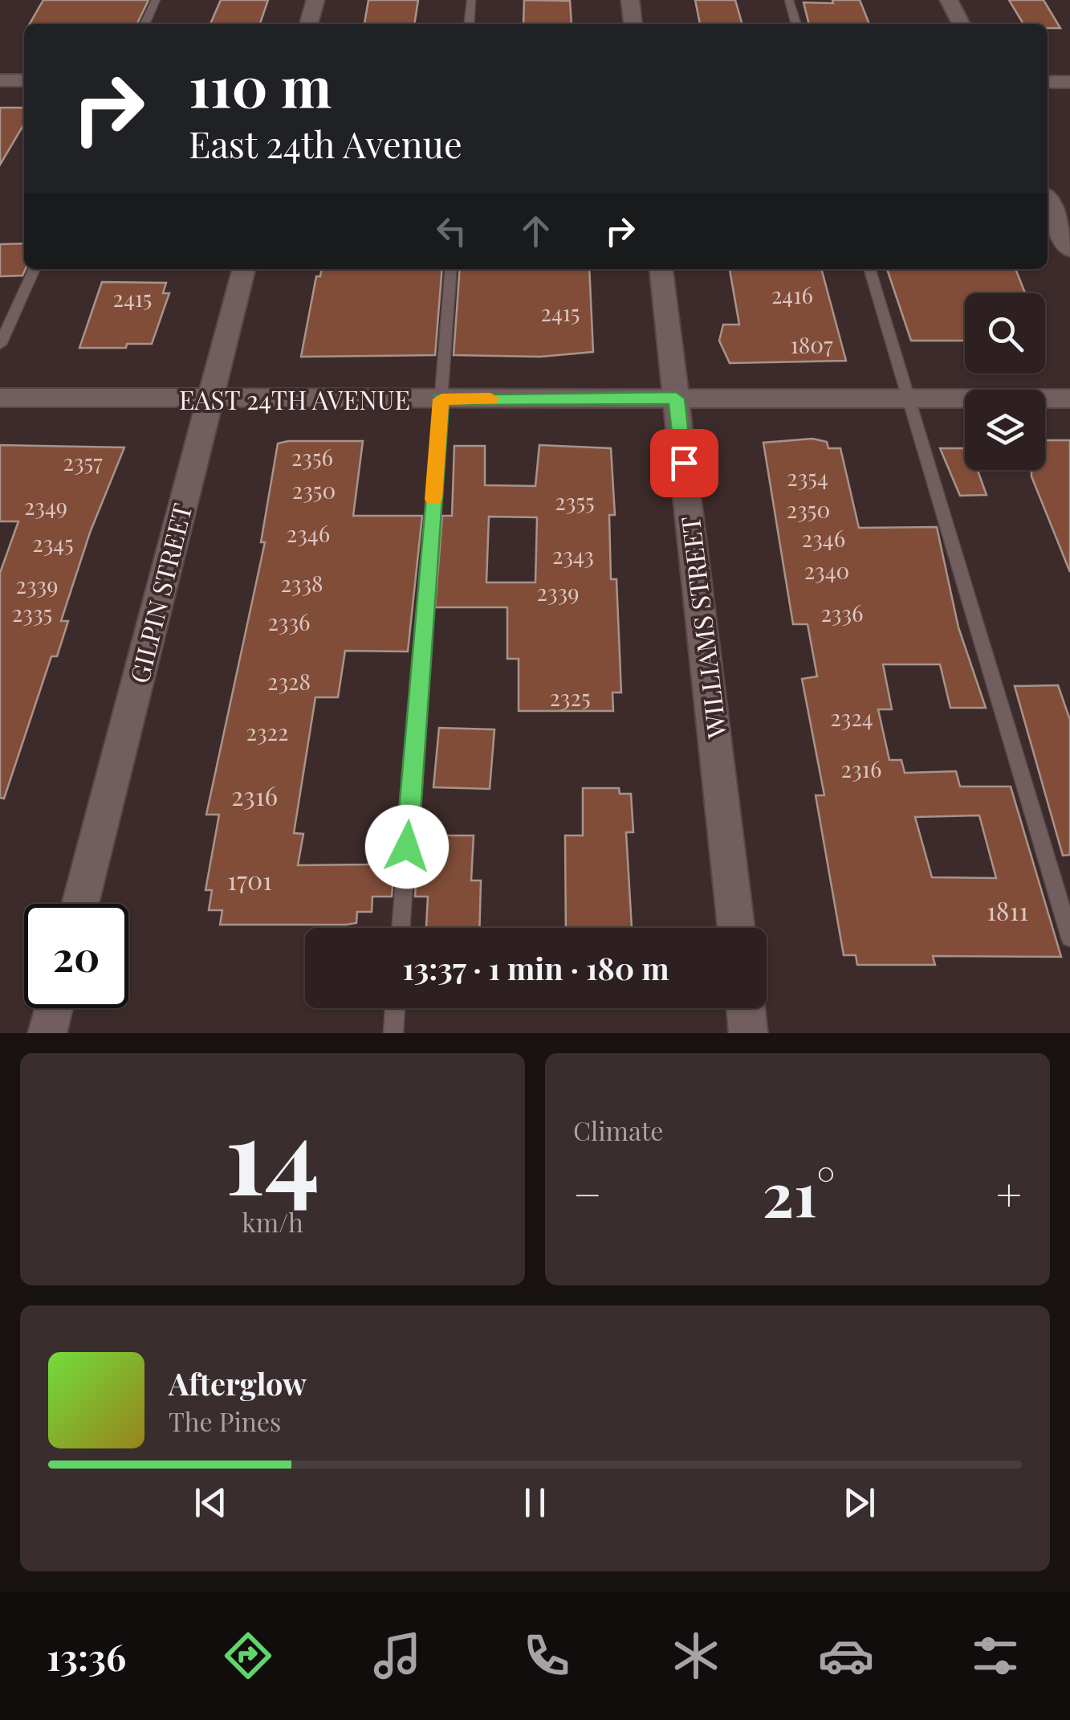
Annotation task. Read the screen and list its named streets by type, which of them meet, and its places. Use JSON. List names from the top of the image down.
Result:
{
  "streets": {
    "street": ["EAST 24TH AVENUE", "GILPIN STREET", "WILLIAMS STREET"]
  },
  "crossings": [
    ["EAST 24TH AVENUE", "GILPIN STREET"],
    ["EAST 24TH AVENUE", "WILLIAMS STREET"]
  ],
  "house_numbers": [
    "2416",
    "2415",
    "2415",
    "1807",
    "2356",
    "2357",
    "2354",
    "2350",
    "2355",
    "2349",
    "2350",
    "2346",
    "2346",
    "2345",
    "2343",
    "2340",
    "2338",
    "2339",
    "2339",
    "2335",
    "2336",
    "2336",
    "2328",
    "2325",
    "2324",
    "2322",
    "2316",
    "2316",
    "1701",
    "1811"
  ],
  "page": {
    "turn": ["110 m", "East 24th Avenue"],
    "limit": "20",
    "trip": "13:37 · 1 min · 180 m",
    "tile": [
      ["14", "km/h"],
      "Climate"
    ],
    "heat": ["−", "21°", "+"],
    "song": ["Afterglow", "The Pines"],
    "tabs": "13:36"
  }
}
